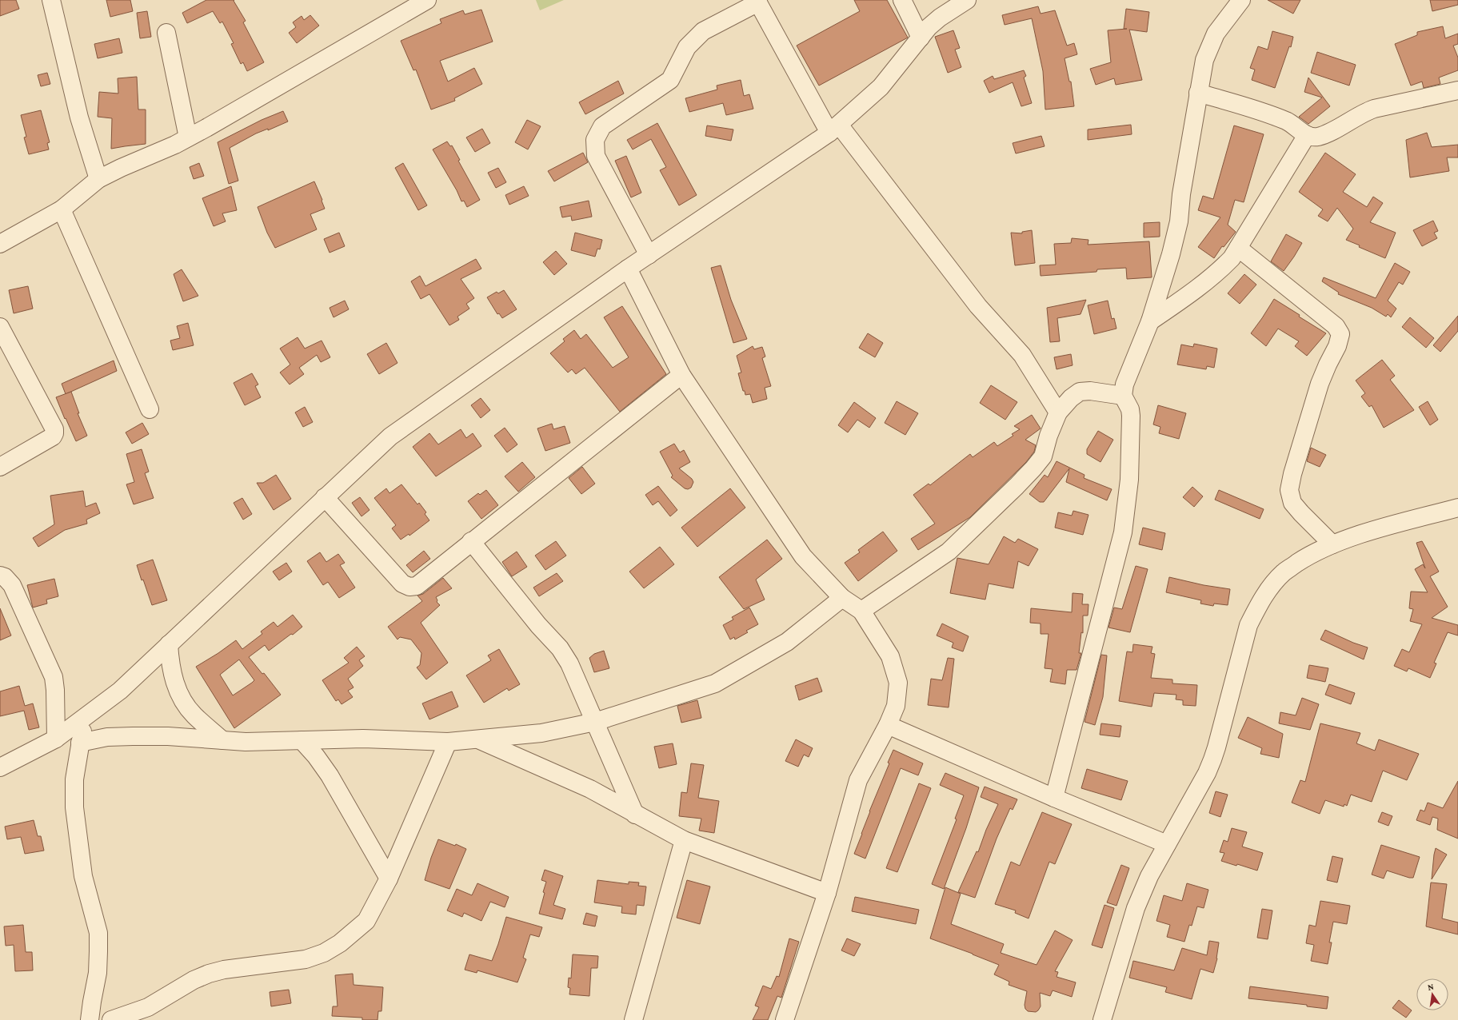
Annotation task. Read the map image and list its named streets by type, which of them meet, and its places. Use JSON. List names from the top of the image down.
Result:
{
  "north": "top"
}
